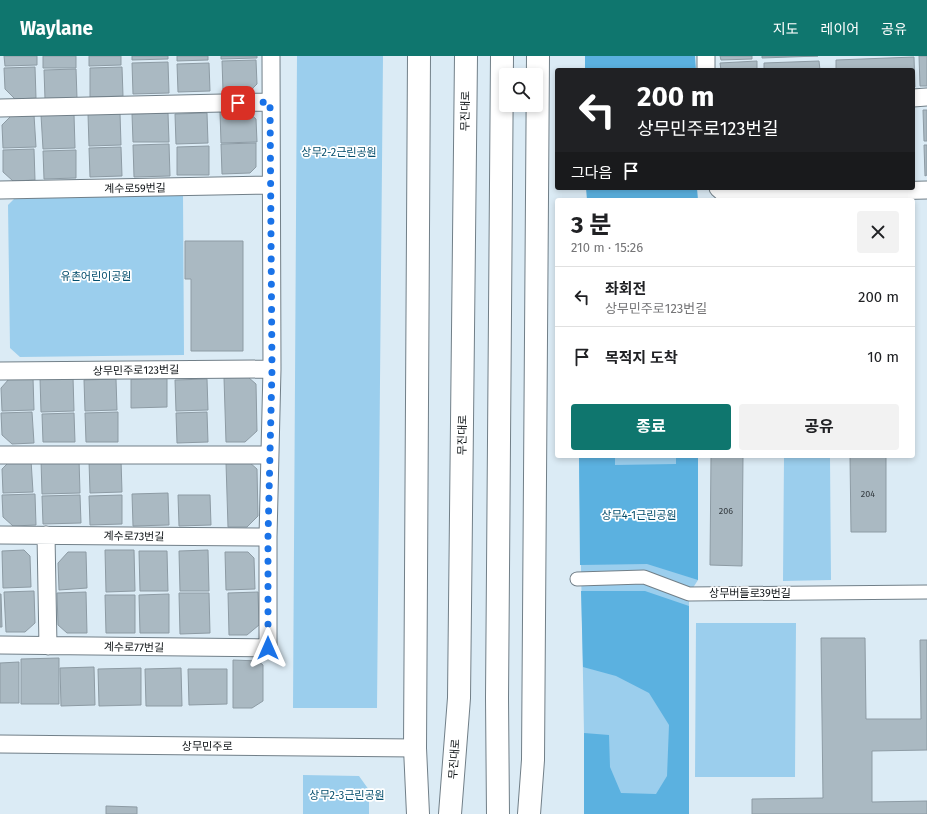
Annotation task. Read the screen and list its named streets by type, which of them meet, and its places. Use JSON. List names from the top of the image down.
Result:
{
  "streets": {
    "main road": ["무진대로"],
    "street": [
      "계수로59번길",
      "상무민주로123번길",
      "계수로73번길",
      "상무버들로39번길",
      "계수로77번길",
      "상무민주로"
    ]
  },
  "crossings": [
    ["계수로73번길", "계수로77번길"]
  ],
  "parks": [
    "상무2-2근린공원",
    "유촌어린이공원",
    "상무4-1근린공원",
    "상무2-3근린공원"
  ],
  "house_numbers": ["204", "206"],
  "page": {
    "header": "Waylane",
    "nav": ["지도", "레이어", "공유"],
    "turn": ["200 m", "상무민주로123번길"],
    "then": "그다음",
    "heading": ["3 분", "210 m · 15:26"],
    "list": [
      {
        "name": "좌회전",
        "note": "상무민주로123번길",
        "value": "200 m"
      },
      {
        "name": "목적지 도착",
        "value": "10 m"
      }
    ],
    "buttons": ["종료", "공유"]
  }
}
